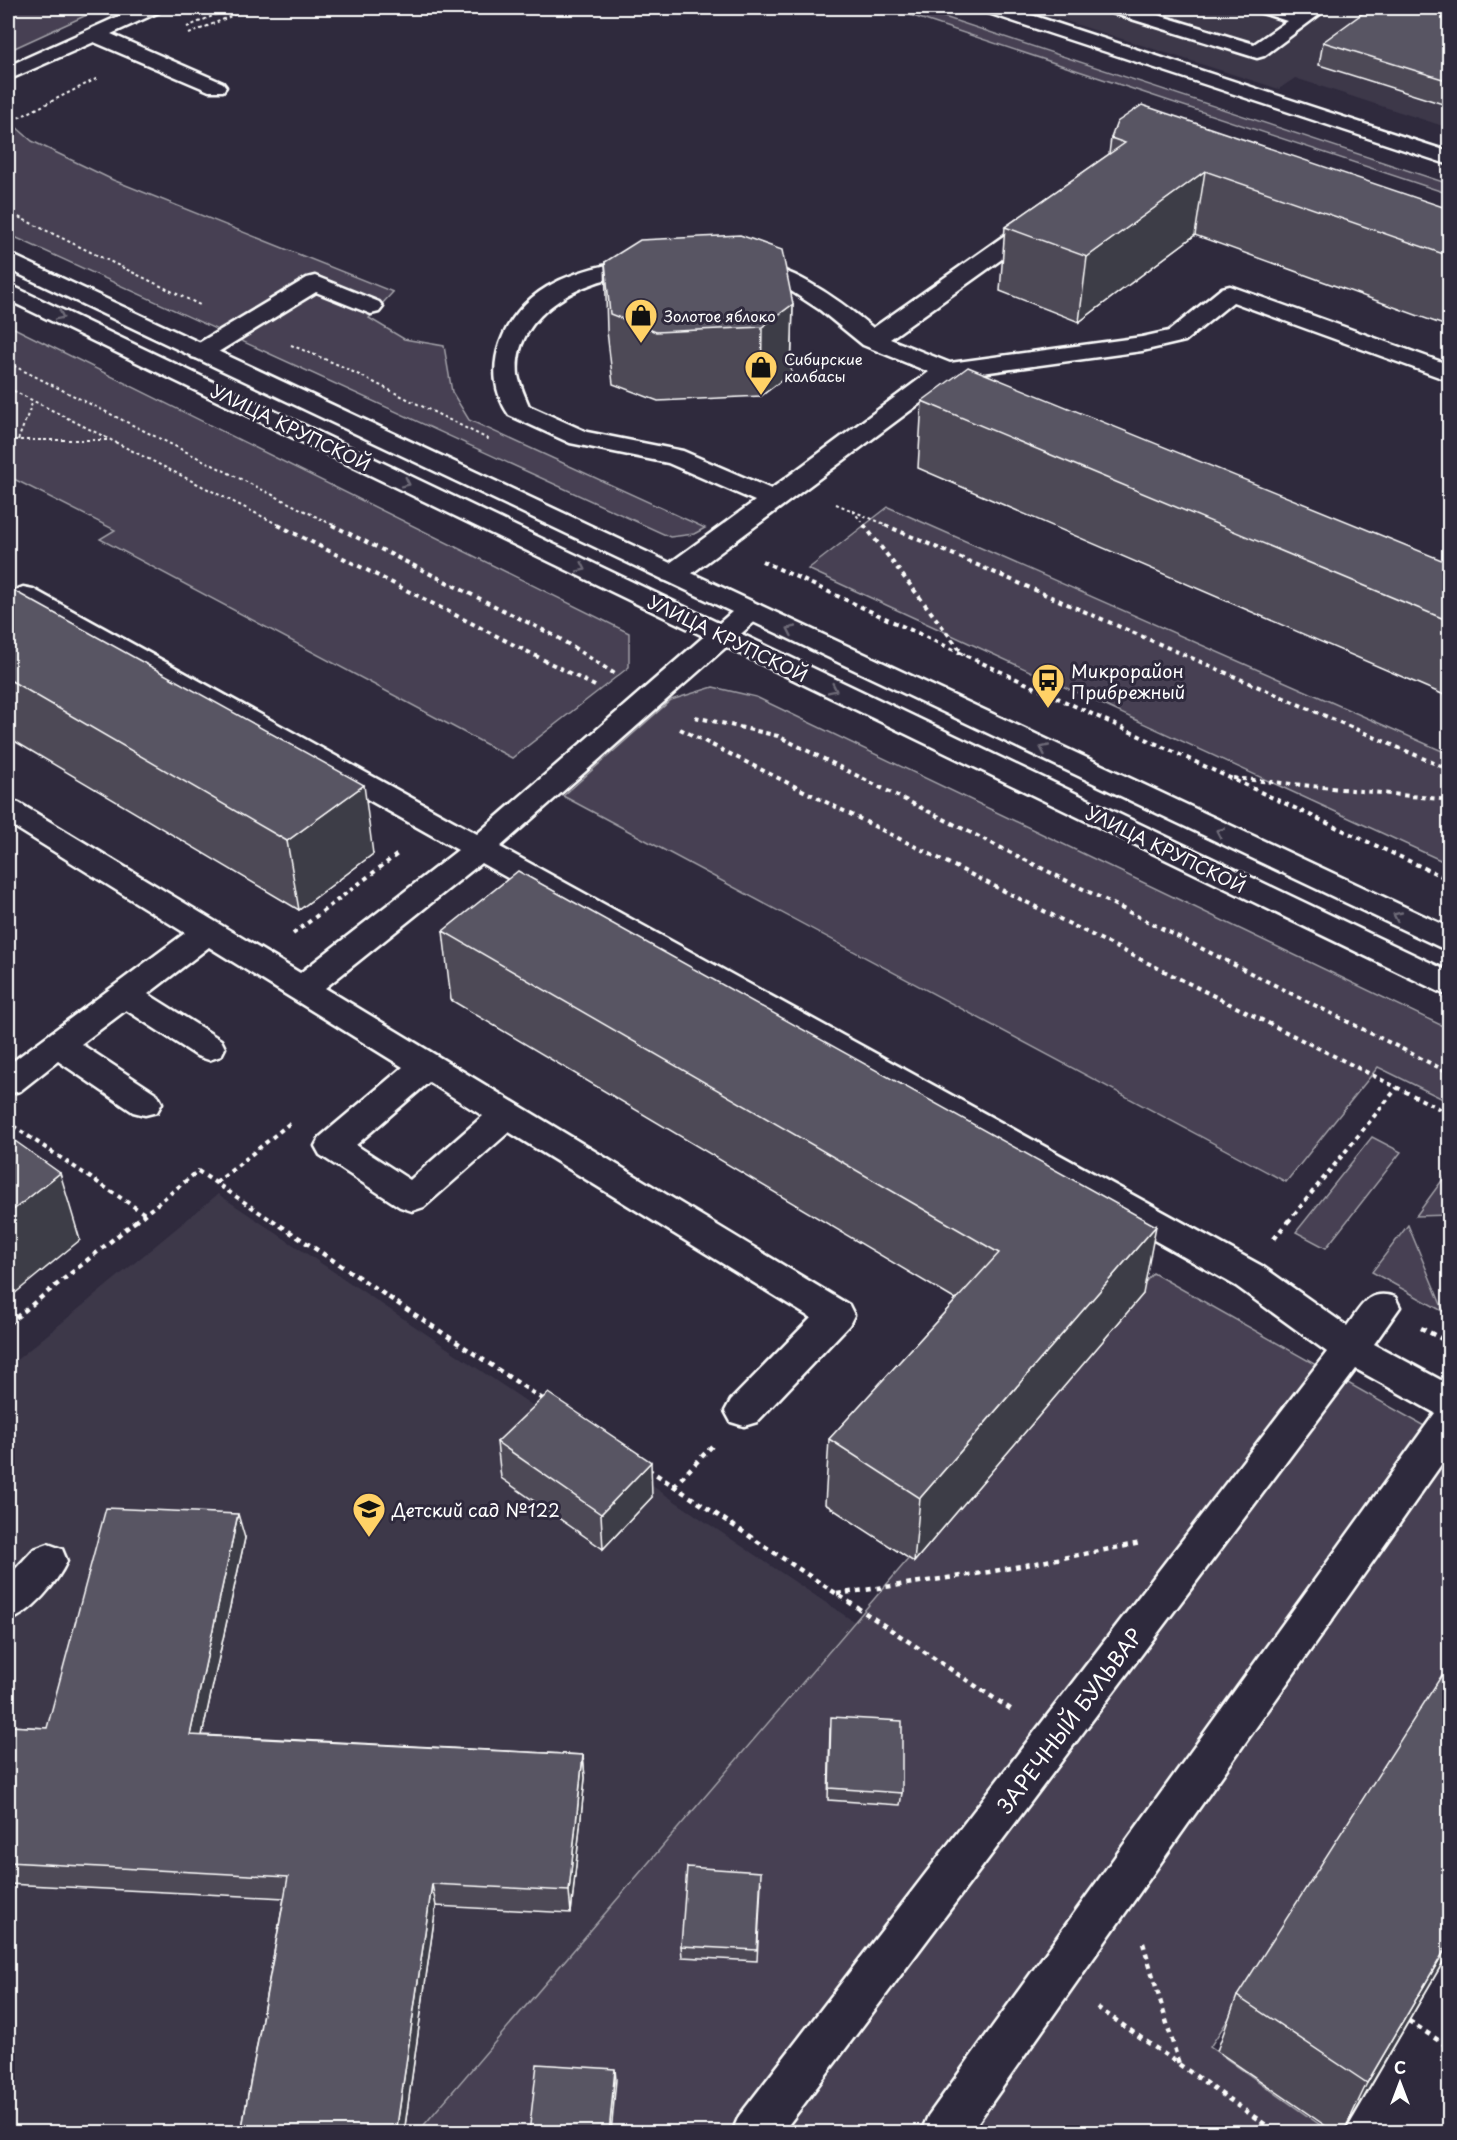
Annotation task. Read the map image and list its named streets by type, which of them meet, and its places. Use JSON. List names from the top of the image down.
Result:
{
  "streets": {
    "main road": ["УЛИЦА КРУПСКОЙ", "ЗАРЕЧНЫЙ БУЛЬВАР"]
  },
  "places": {
    "shop": ["Золотое яблоко", "Сибирские колбасы"],
    "bus stop": ["Микрорайон Прибрежный"],
    "school or university": ["Детский сад №122"]
  },
  "north": "top"
}
